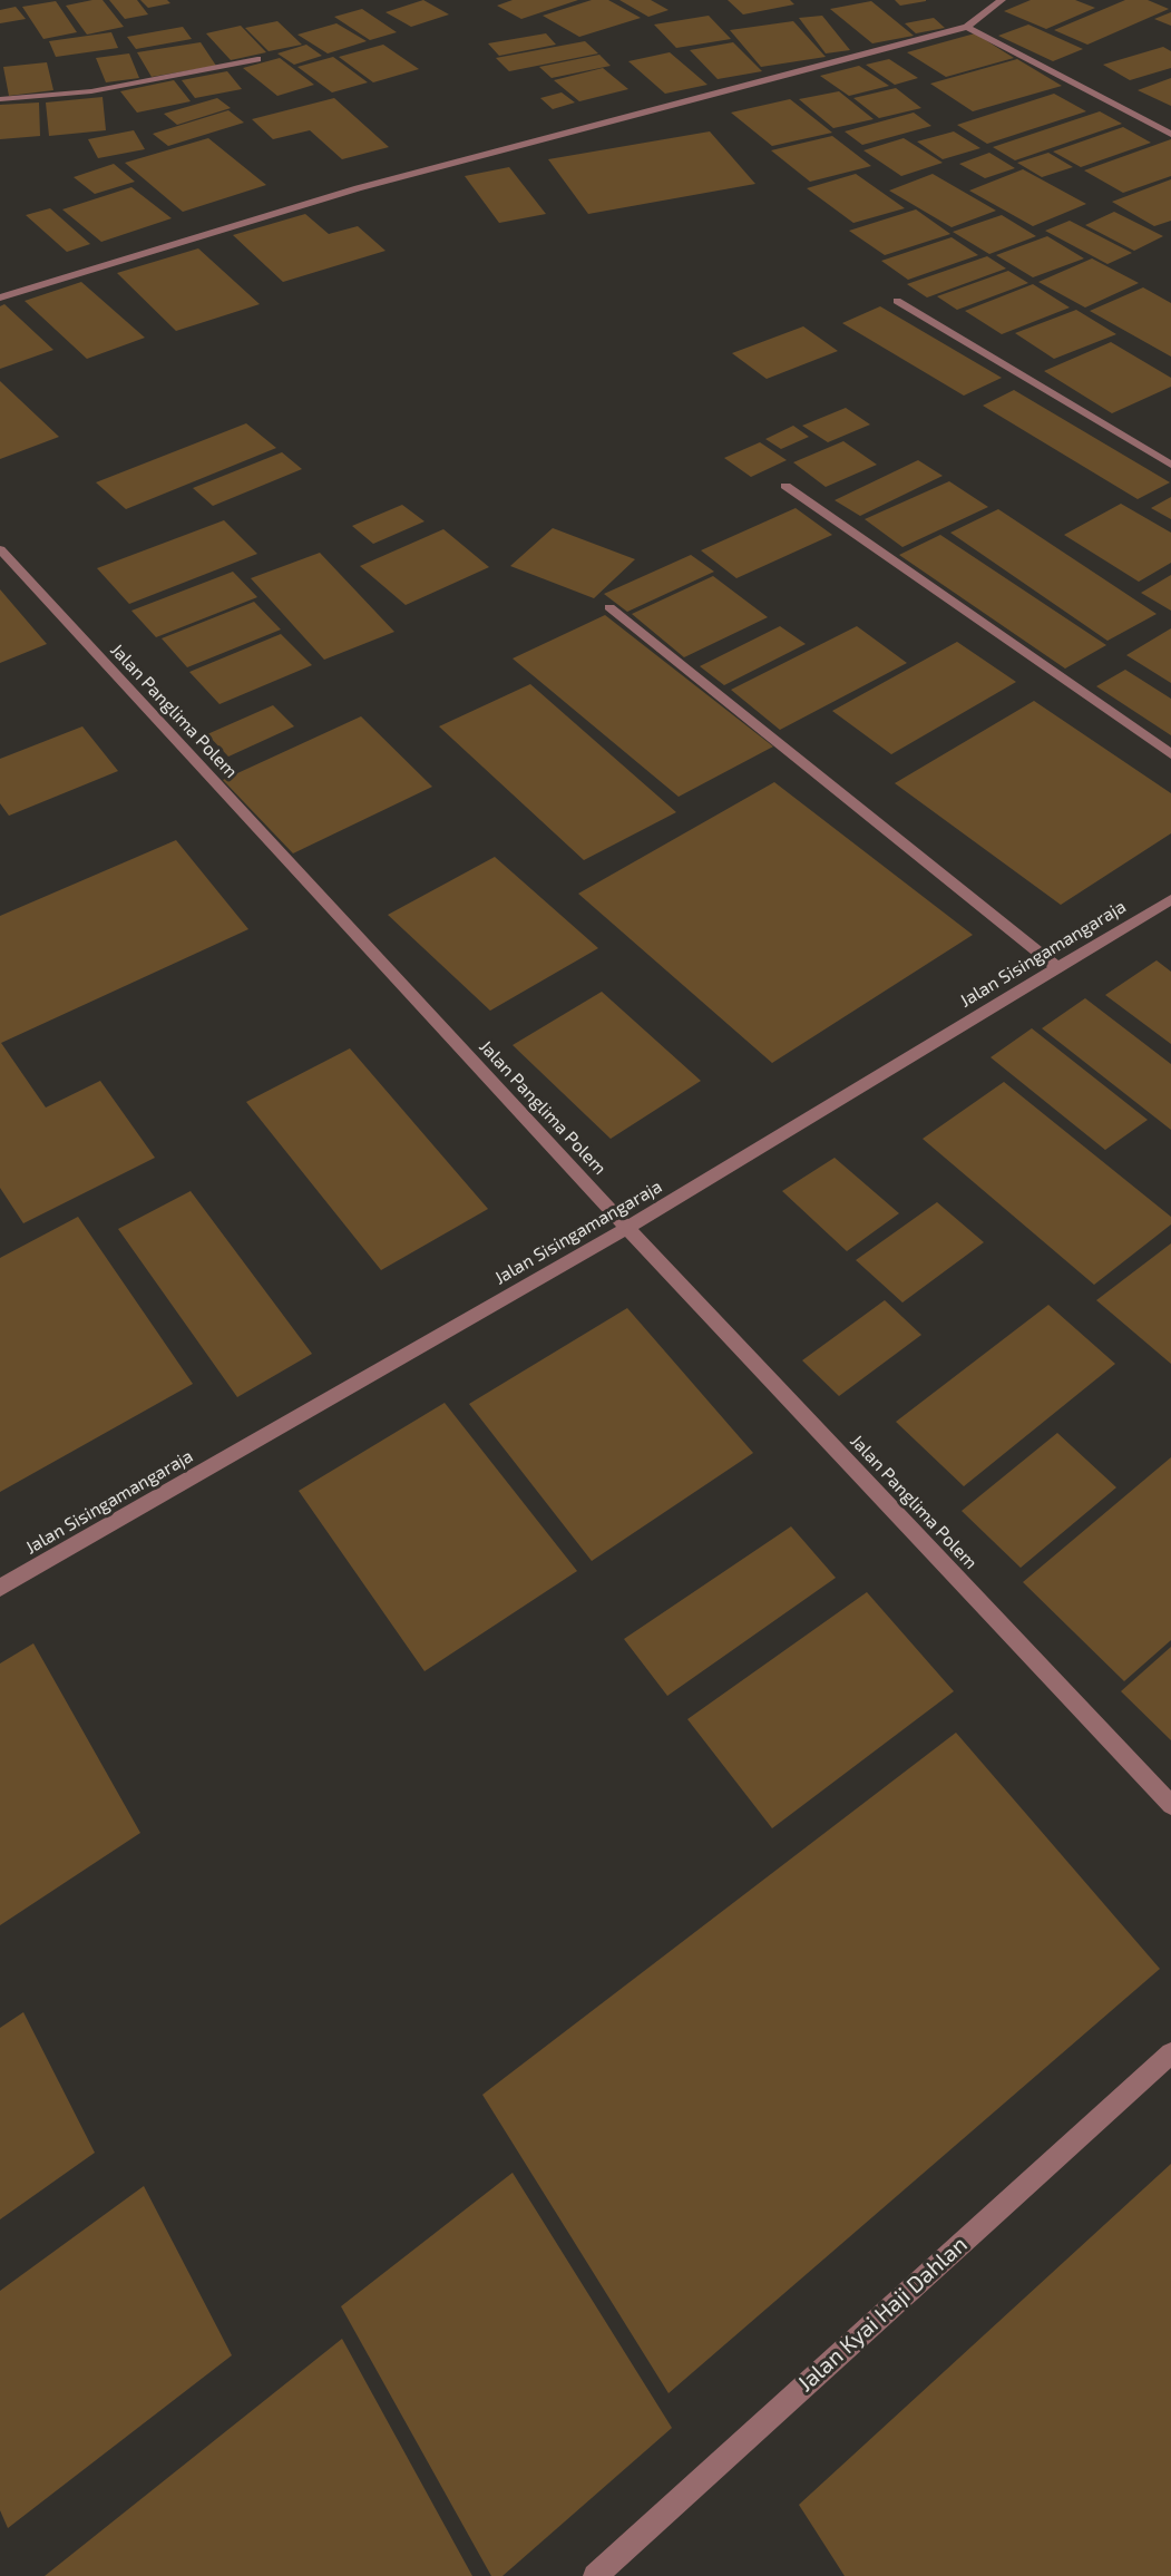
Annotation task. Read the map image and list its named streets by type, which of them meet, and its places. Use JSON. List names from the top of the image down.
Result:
{
  "streets": {
    "street": ["Jalan Panglima Polem", "Jalan Sisingamangaraja", "Jalan Kyai Haji Dahlan"]
  },
  "crossings": [
    ["Jalan Panglima Polem", "Jalan Sisingamangaraja"]
  ]
}
